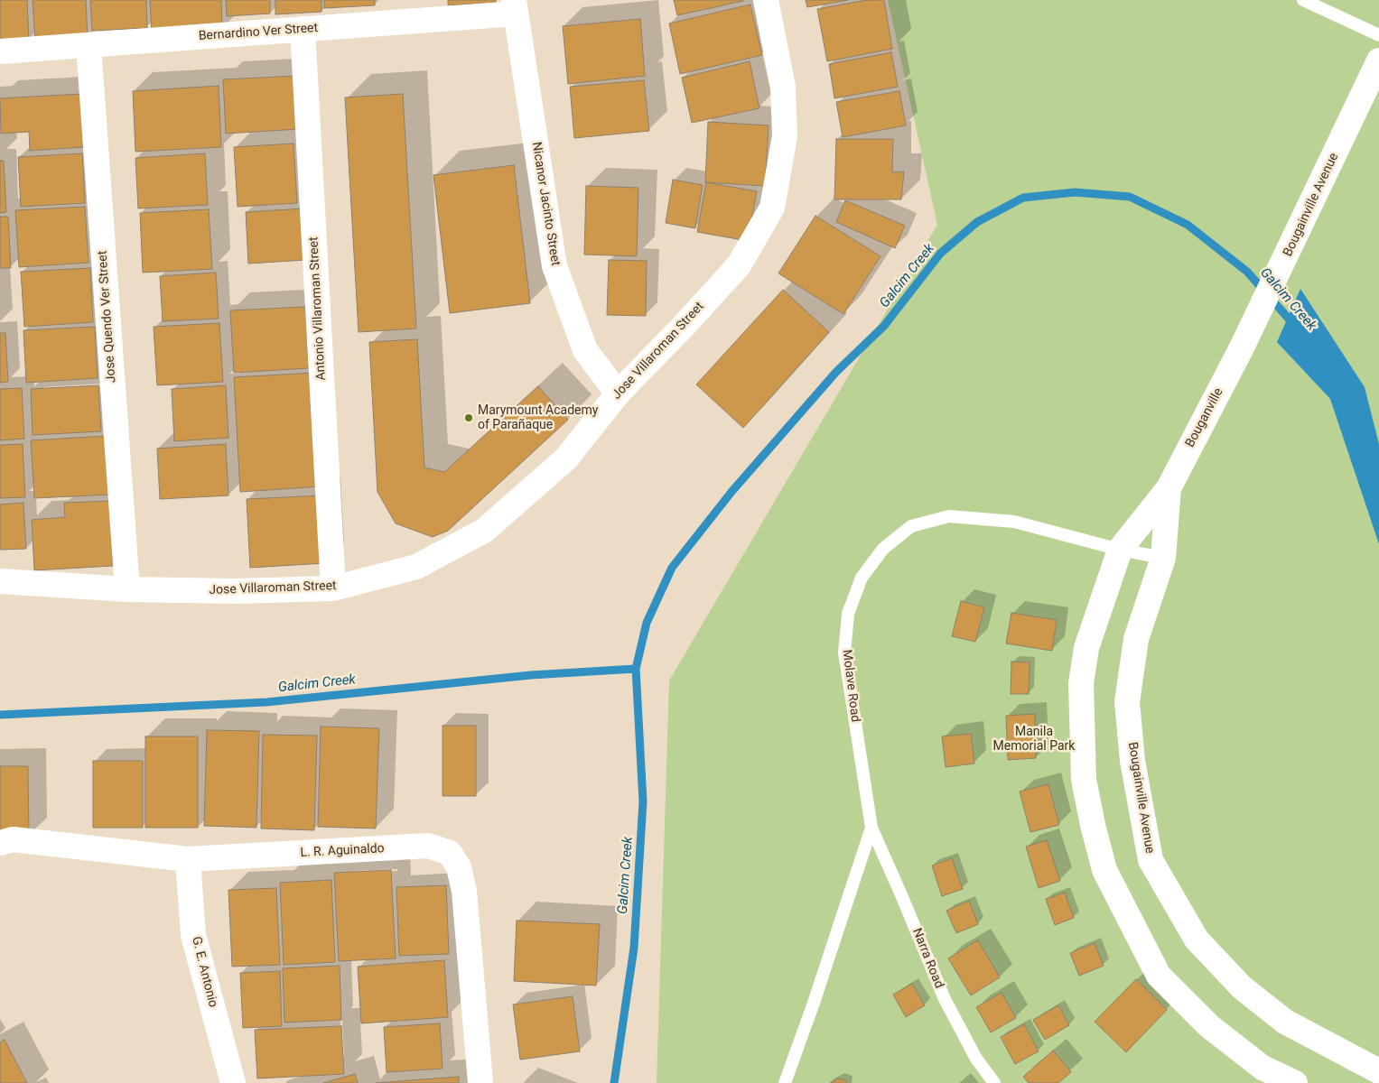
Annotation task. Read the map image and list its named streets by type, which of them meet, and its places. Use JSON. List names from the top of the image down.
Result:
{
  "streets": {
    "street": [
      "Bernardino Ver Street",
      "Nicanor Jacinto Street",
      "Bougainville Avenue",
      "Antonio Villaroman Street",
      "Jose Quendo Ver Street",
      "Jose Villaroman Street",
      "Bouganville",
      "L. R. Aguinaldo",
      "G. E. Antonio"
    ],
    "lane": ["Molave Road", "Narra Road"]
  },
  "crossings": [
    ["Bernardino Ver Street", "Nicanor Jacinto Street"],
    ["Bernardino Ver Street", "Antonio Villaroman Street"],
    ["Bernardino Ver Street", "Jose Quendo Ver Street"],
    ["Nicanor Jacinto Street", "Jose Villaroman Street"],
    ["Bougainville Avenue", "Bouganville"],
    ["Bougainville Avenue", "Molave Road"],
    ["Antonio Villaroman Street", "Jose Villaroman Street"],
    ["Jose Quendo Ver Street", "Jose Villaroman Street"],
    ["Bouganville", "Molave Road"],
    ["Molave Road", "Narra Road"],
    ["L. R. Aguinaldo", "G. E. Antonio"]
  ],
  "water": ["Galcim Creek"],
  "parks": ["Manila Memorial Park"],
  "places": ["Marymount Academy of Parañaque"]
}
